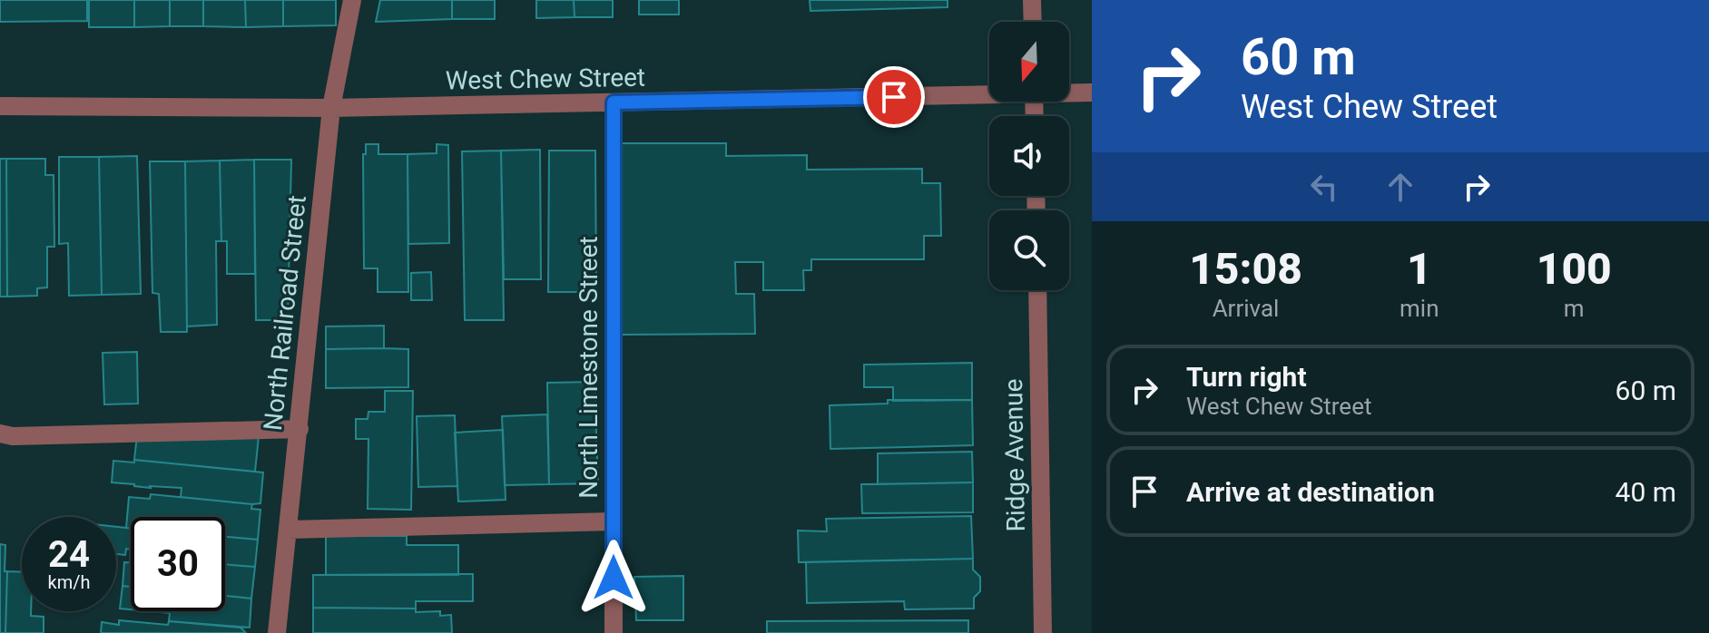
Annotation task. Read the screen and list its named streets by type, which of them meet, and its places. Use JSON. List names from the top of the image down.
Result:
{
  "streets": {
    "street": [
      "West Chew Street",
      "North Railroad Street",
      "North Limestone Street",
      "Ridge Avenue"
    ]
  },
  "crossings": [
    ["West Chew Street", "North Railroad Street"],
    ["West Chew Street", "North Limestone Street"]
  ],
  "north": "bottom",
  "page": {
    "turn": ["60 m", "West Chew Street"],
    "eta": [
      "15:08",
      "Arrival",
      "1",
      "min",
      "100",
      "m"
    ],
    "list": [
      {
        "name": "Turn right",
        "note": "West Chew Street",
        "value": "60 m"
      },
      {
        "name": "Arrive at destination",
        "value": "40 m"
      }
    ],
    "speed": "24 km/h",
    "limit": "30"
  }
}
